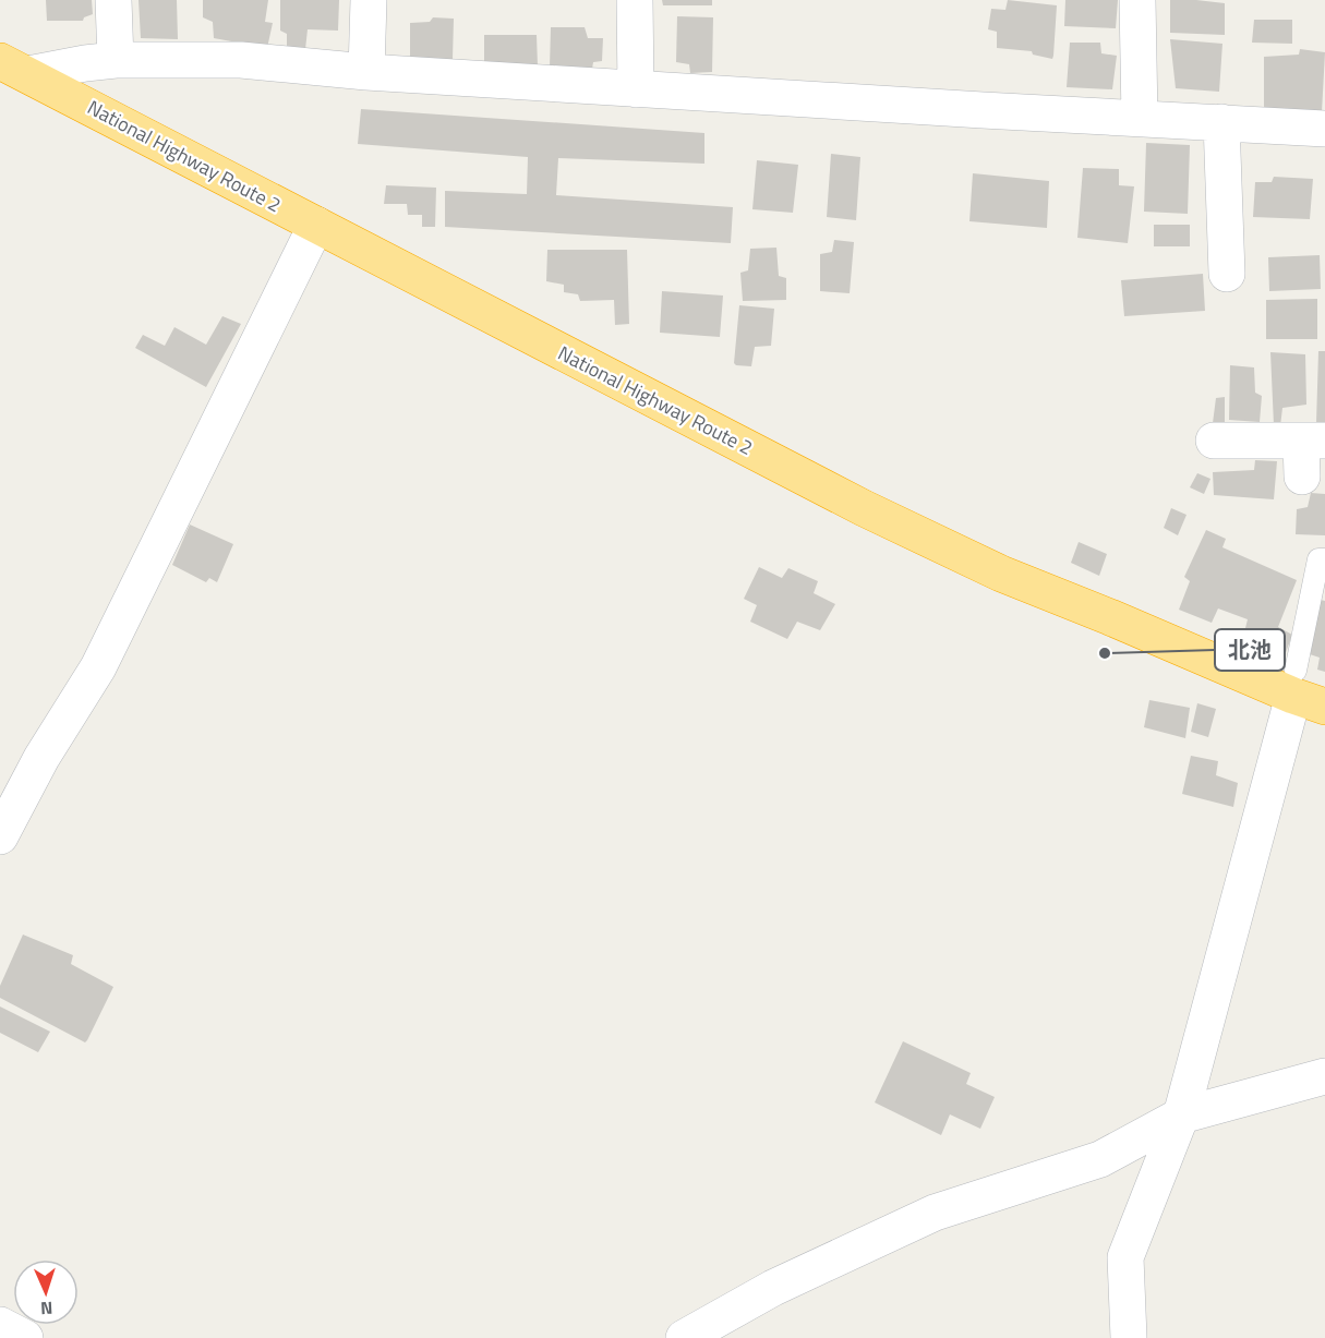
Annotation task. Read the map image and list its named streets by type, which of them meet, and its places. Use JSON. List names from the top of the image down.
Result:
{
  "streets": {
    "highway": ["National Highway Route 2"]
  },
  "places": ["北池"],
  "north": "bottom"
}
